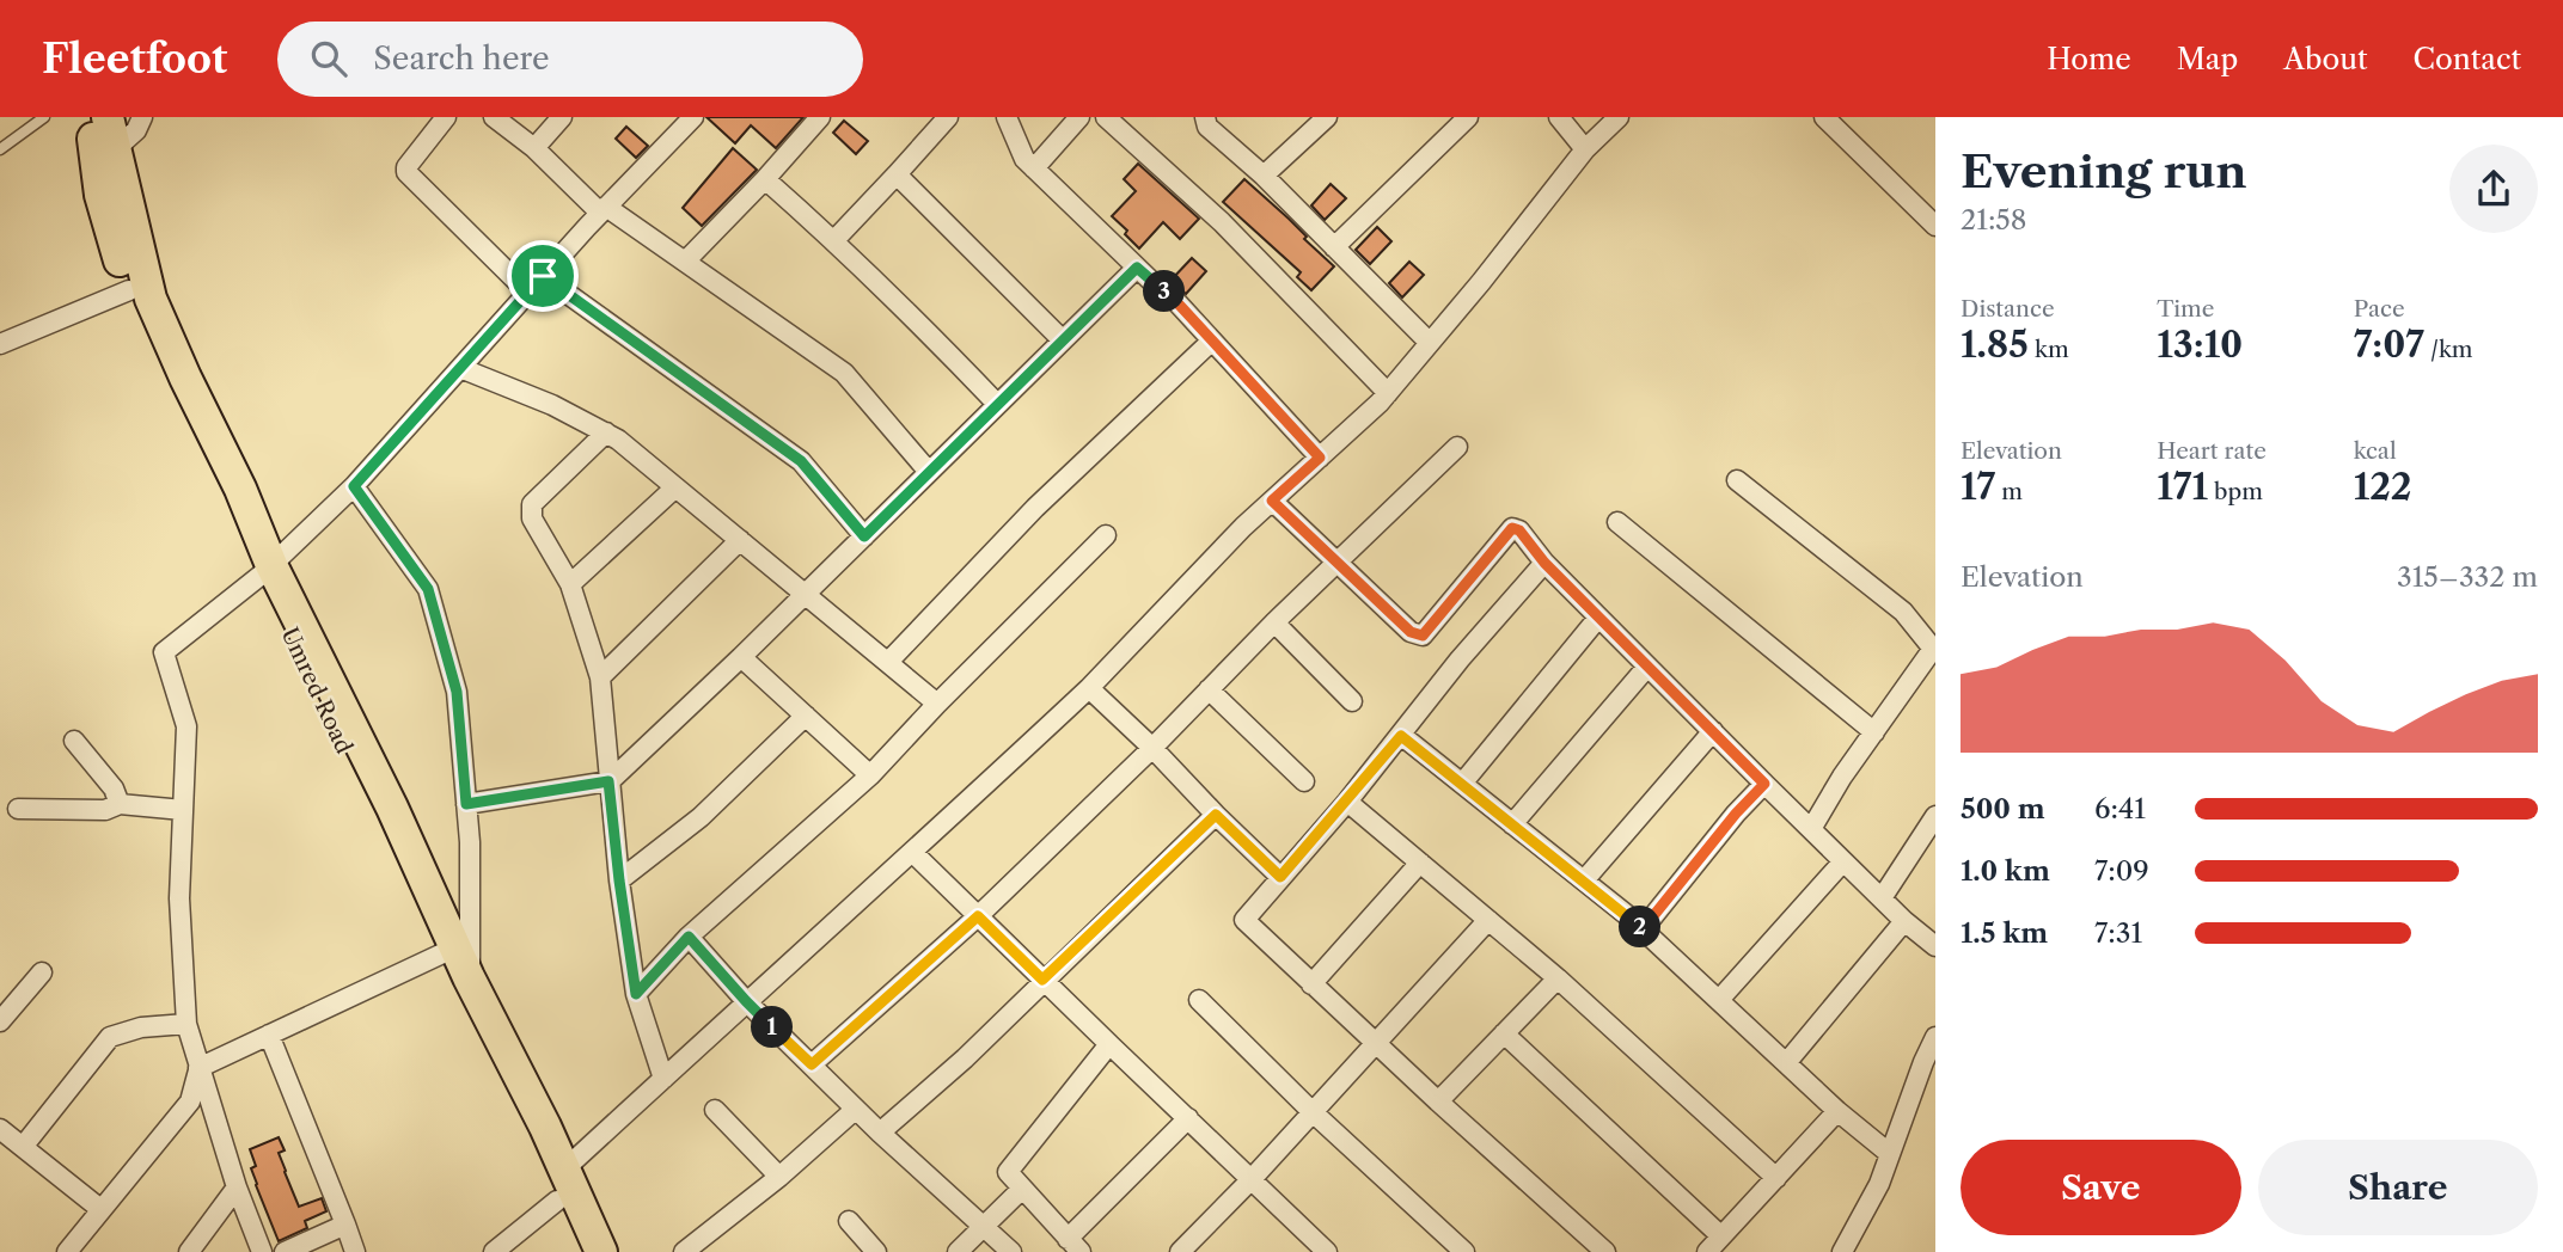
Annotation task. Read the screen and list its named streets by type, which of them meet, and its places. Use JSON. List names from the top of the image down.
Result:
{
  "page": {
    "header": "Fleetfoot",
    "search": "Search here",
    "nav": [
      "Home",
      "Map",
      "About",
      "Contact"
    ],
    "heading": ["Evening run", "21:58"],
    "stats": [
      ["Distance", "1.85 km"],
      ["Time", "13:10"],
      ["Pace", "7:07 /km"],
      ["Elevation", "17 m"],
      ["Heart rate", "171 bpm"],
      ["kcal", "122"]
    ],
    "pins": ["3", "2", "1"],
    "chart": ["Elevation", "315–332 m"],
    "list": [
      {
        "name": "500 m",
        "note": "6:41"
      },
      {
        "name": "1.0 km",
        "note": "7:09"
      },
      {
        "name": "1.5 km",
        "note": "7:31"
      }
    ],
    "buttons": ["Save", "Share"]
  }
}
